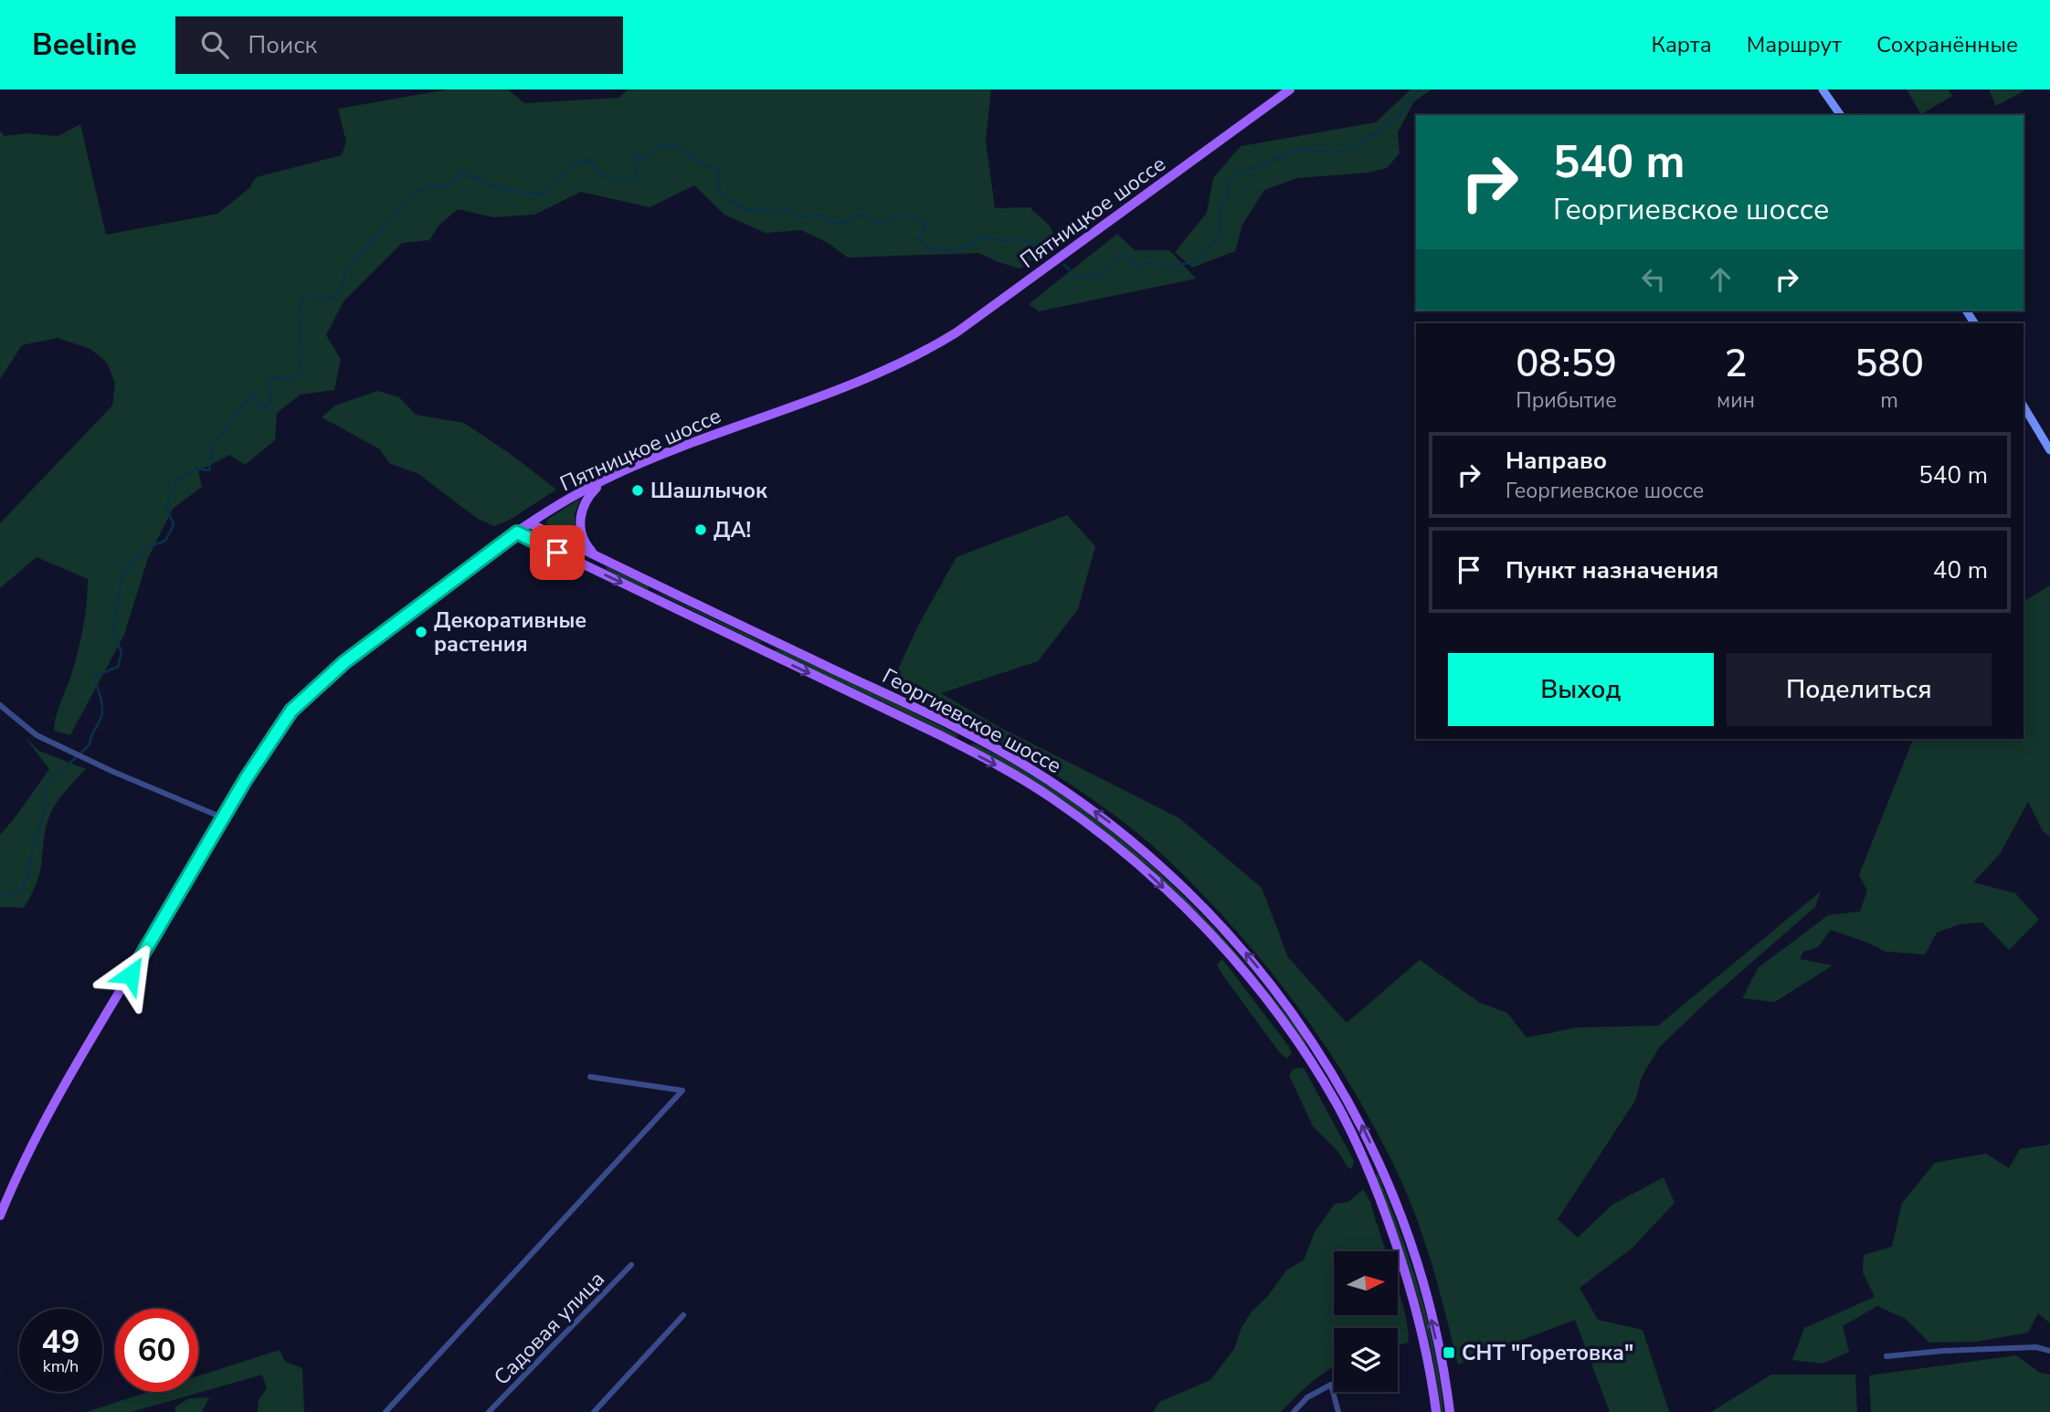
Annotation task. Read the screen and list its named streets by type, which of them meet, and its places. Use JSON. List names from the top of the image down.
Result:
{
  "streets": {
    "main road": ["Пятницкое шоссе", "Георгиевское шоссе"],
    "street": ["Садовая улица"]
  },
  "crossings": [
    ["Пятницкое шоссе", "Георгиевское шоссе"]
  ],
  "places": {
    "other": ["Шашлычок", "ДА!", "Декоративные растения"],
    "transit": ["СНТ \"Горетовка\""]
  },
  "north": "right",
  "page": {
    "header": "Beeline",
    "search": "Поиск",
    "nav": ["Карта", "Маршрут", "Сохранённые"],
    "turn": ["540 m", "Георгиевское шоссе"],
    "eta": [
      "08:59",
      "Прибытие",
      "2",
      "мин",
      "580",
      "m"
    ],
    "list": [
      {
        "name": "Направо",
        "note": "Георгиевское шоссе",
        "value": "540 m"
      },
      {
        "name": "Пункт назначения",
        "value": "40 m"
      }
    ],
    "buttons": ["Выход", "Поделиться"],
    "speed": "49 km/h",
    "limit": "60"
  }
}
